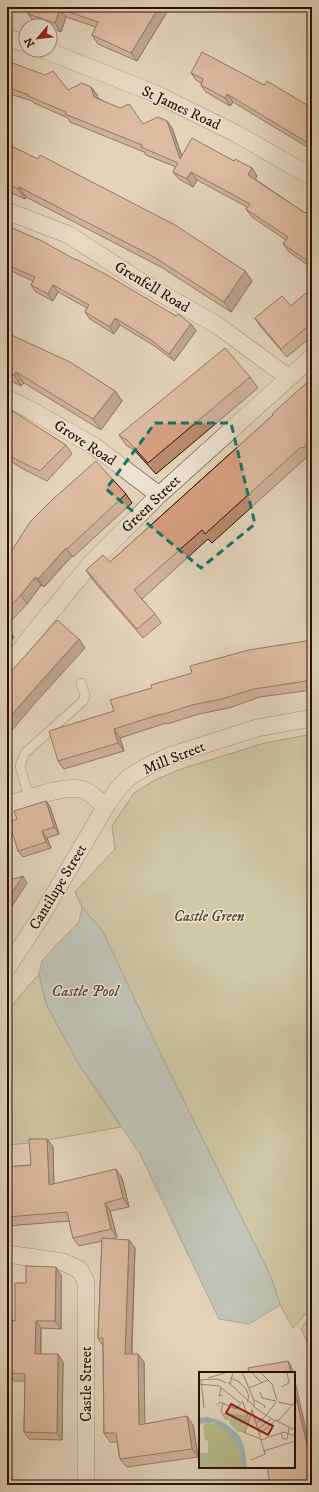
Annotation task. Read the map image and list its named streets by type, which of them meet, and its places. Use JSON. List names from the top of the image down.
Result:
{
  "streets": {
    "street": [
      "St James Road",
      "Grenfell Road",
      "Grove Road",
      "Green Street",
      "Mill Street",
      "Cantilupe Street",
      "Castle Street"
    ]
  },
  "crossings": [
    ["Grenfell Road", "Green Street"],
    ["Grove Road", "Green Street"],
    ["Mill Street", "Cantilupe Street"]
  ],
  "water": ["Castle Pool"],
  "parks": ["Castle Green"],
  "north": "bottom left"
}
